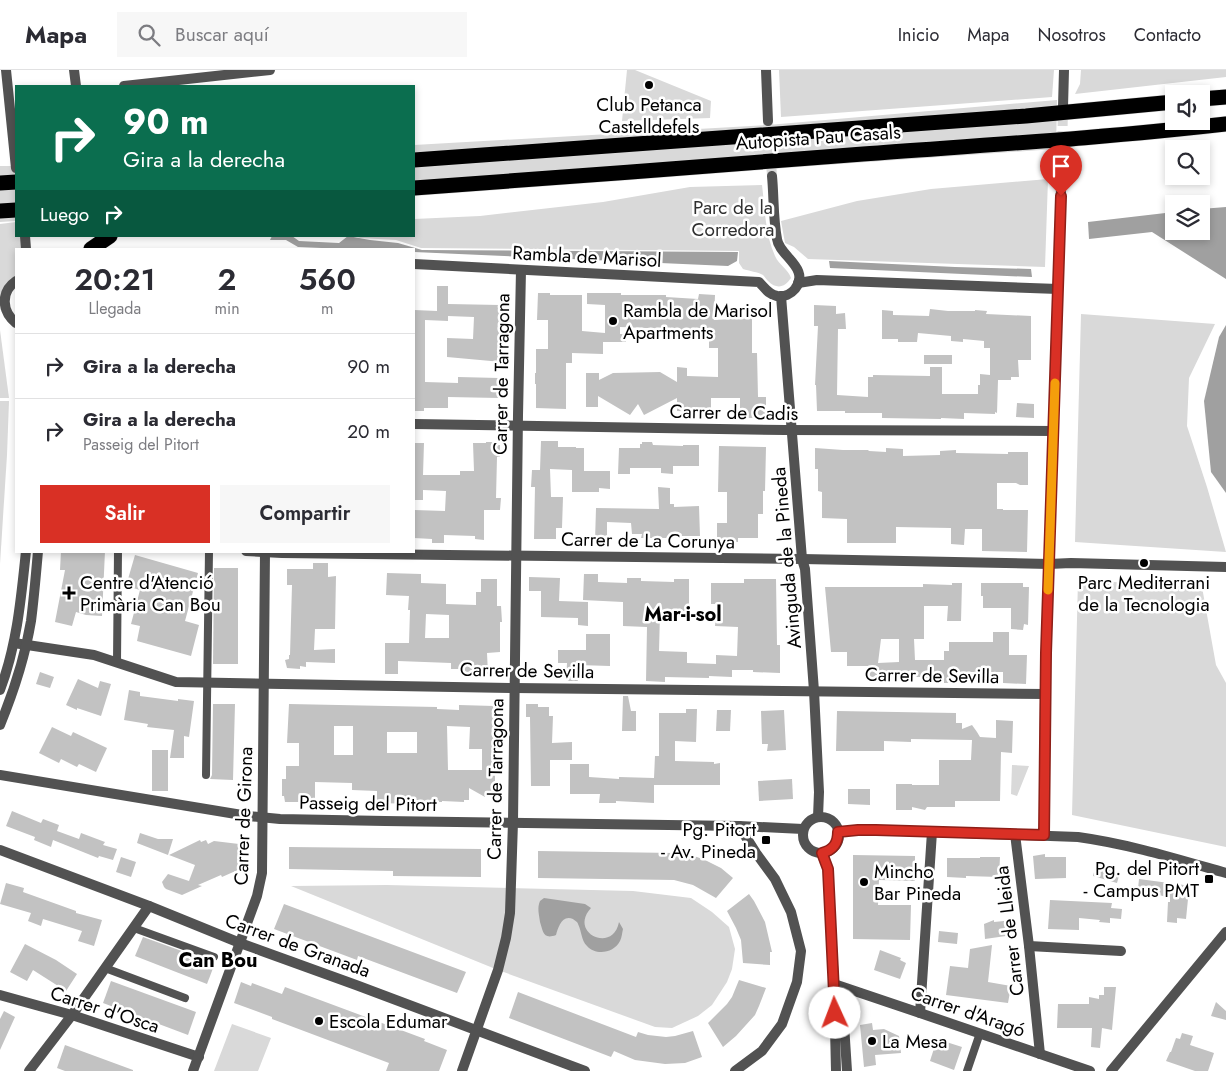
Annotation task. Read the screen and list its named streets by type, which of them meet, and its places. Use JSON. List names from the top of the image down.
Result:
{
  "streets": {
    "highway": ["Autopista Pau Casals"],
    "street": [
      "Rambla de Marisol",
      "Carrer de Tarragona",
      "Carrer de Cadis",
      "Carrer de La Corunya",
      "Avinguda de la Pineda",
      "Carrer de Sevilla",
      "Passeig del Pitort",
      "Carrer de Girona",
      "Carrer de Lleida",
      "Carrer de Granada",
      "Carrer d'Osca",
      "Carrer d'Aragó"
    ]
  },
  "crossings": [
    ["Rambla de Marisol", "Carrer de Tarragona"],
    ["Rambla de Marisol", "Avinguda de la Pineda"],
    ["Carrer de Tarragona", "Carrer de Cadis"],
    ["Carrer de Tarragona", "Carrer de La Corunya"],
    ["Carrer de Tarragona", "Carrer de Sevilla"],
    ["Carrer de Tarragona", "Passeig del Pitort"],
    ["Carrer de Tarragona", "Carrer de Granada"],
    ["Carrer de Cadis", "Avinguda de la Pineda"],
    ["Carrer de La Corunya", "Avinguda de la Pineda"],
    ["Avinguda de la Pineda", "Carrer de Sevilla"],
    ["Avinguda de la Pineda", "Passeig del Pitort"],
    ["Carrer de Sevilla", "Carrer de Girona"],
    ["Passeig del Pitort", "Carrer de Girona"],
    ["Carrer de Girona", "Carrer de Granada"],
    ["Carrer de Girona", "Carrer d'Osca"],
    ["Carrer de Lleida", "Carrer d'Aragó"]
  ],
  "districts": ["Mar-i-sol", "Can Bou"],
  "parks": ["Parc de la Corredora"],
  "places": {
    "other": [
      "Club Petanca Castelldefels",
      "Rambla de Marisol Apartments",
      "Parc Mediterrani de la Tecnologia",
      "Mincho Bar Pineda",
      "Escola Edumar",
      "La Mesa"
    ],
    "health": ["Centre d'Atenció Primària Can Bou"],
    "transit": ["Pg. Pitort - Av. Pineda", "Pg. del Pitort - Campus PMT"]
  },
  "page": {
    "header": "Mapa",
    "search": "Buscar aquí",
    "nav": [
      "Inicio",
      "Mapa",
      "Nosotros",
      "Contacto"
    ],
    "turn": ["90 m", "Gira a la derecha"],
    "then": "Luego",
    "eta": [
      "20:21",
      "Llegada",
      "2",
      "min",
      "560",
      "m"
    ],
    "list": [
      {
        "name": "Gira a la derecha",
        "value": "90 m"
      },
      {
        "name": "Gira a la derecha",
        "note": "Passeig del Pitort",
        "value": "20 m"
      }
    ],
    "buttons": ["Salir", "Compartir"]
  }
}
